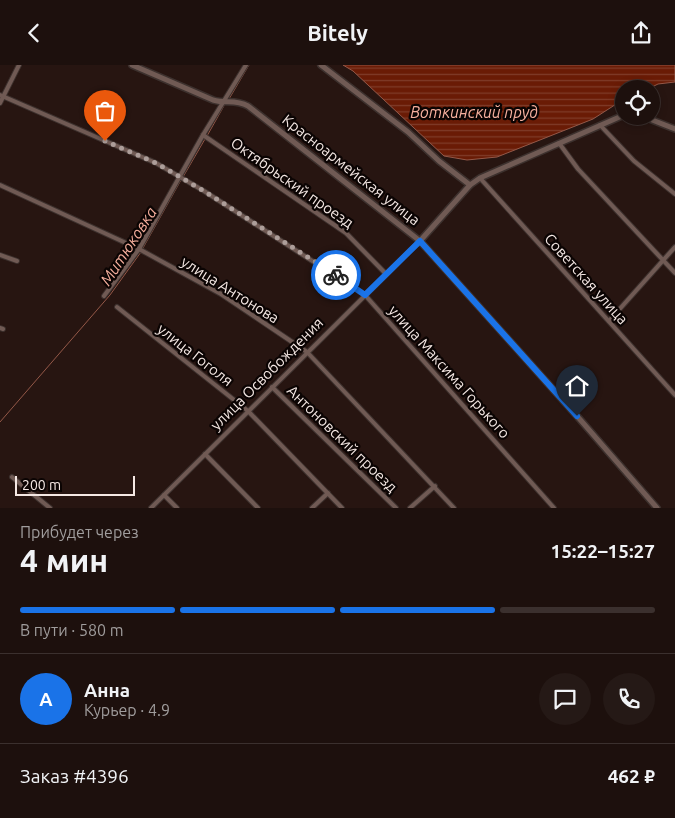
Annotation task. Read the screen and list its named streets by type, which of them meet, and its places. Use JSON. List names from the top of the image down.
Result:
{
  "streets": {
    "street": [
      "Красноармейская улица",
      "Октябрьский проезд",
      "Советская улица",
      "улица Антонова",
      "улица Гоголя",
      "улица Максима Горького",
      "улица Освобождения",
      "Антоновский проезд"
    ]
  },
  "crossings": [
    ["Красноармейская улица", "улица Освобождения"],
    ["Октябрьский проезд", "улица Освобождения"],
    ["Советская улица", "улица Освобождения"],
    ["улица Антонова", "улица Освобождения"],
    ["улица Гоголя", "улица Освобождения"],
    ["улица Максима Горького", "улица Освобождения"],
    ["улица Освобождения", "Антоновский проезд"]
  ],
  "water": ["Воткинский пруд", "Митюковка"],
  "scale_bar": "200 m",
  "page": {
    "header": "Bitely",
    "scale": "200 m",
    "heading": ["4 мин", "Прибудет через", "15:22–15:27"],
    "panel": [
      "Анна",
      "Курьер · 4.9",
      "Заказ #4396",
      "462 ₽"
    ],
    "bar": "В пути · 580 m",
    "round": "А"
  }
}
